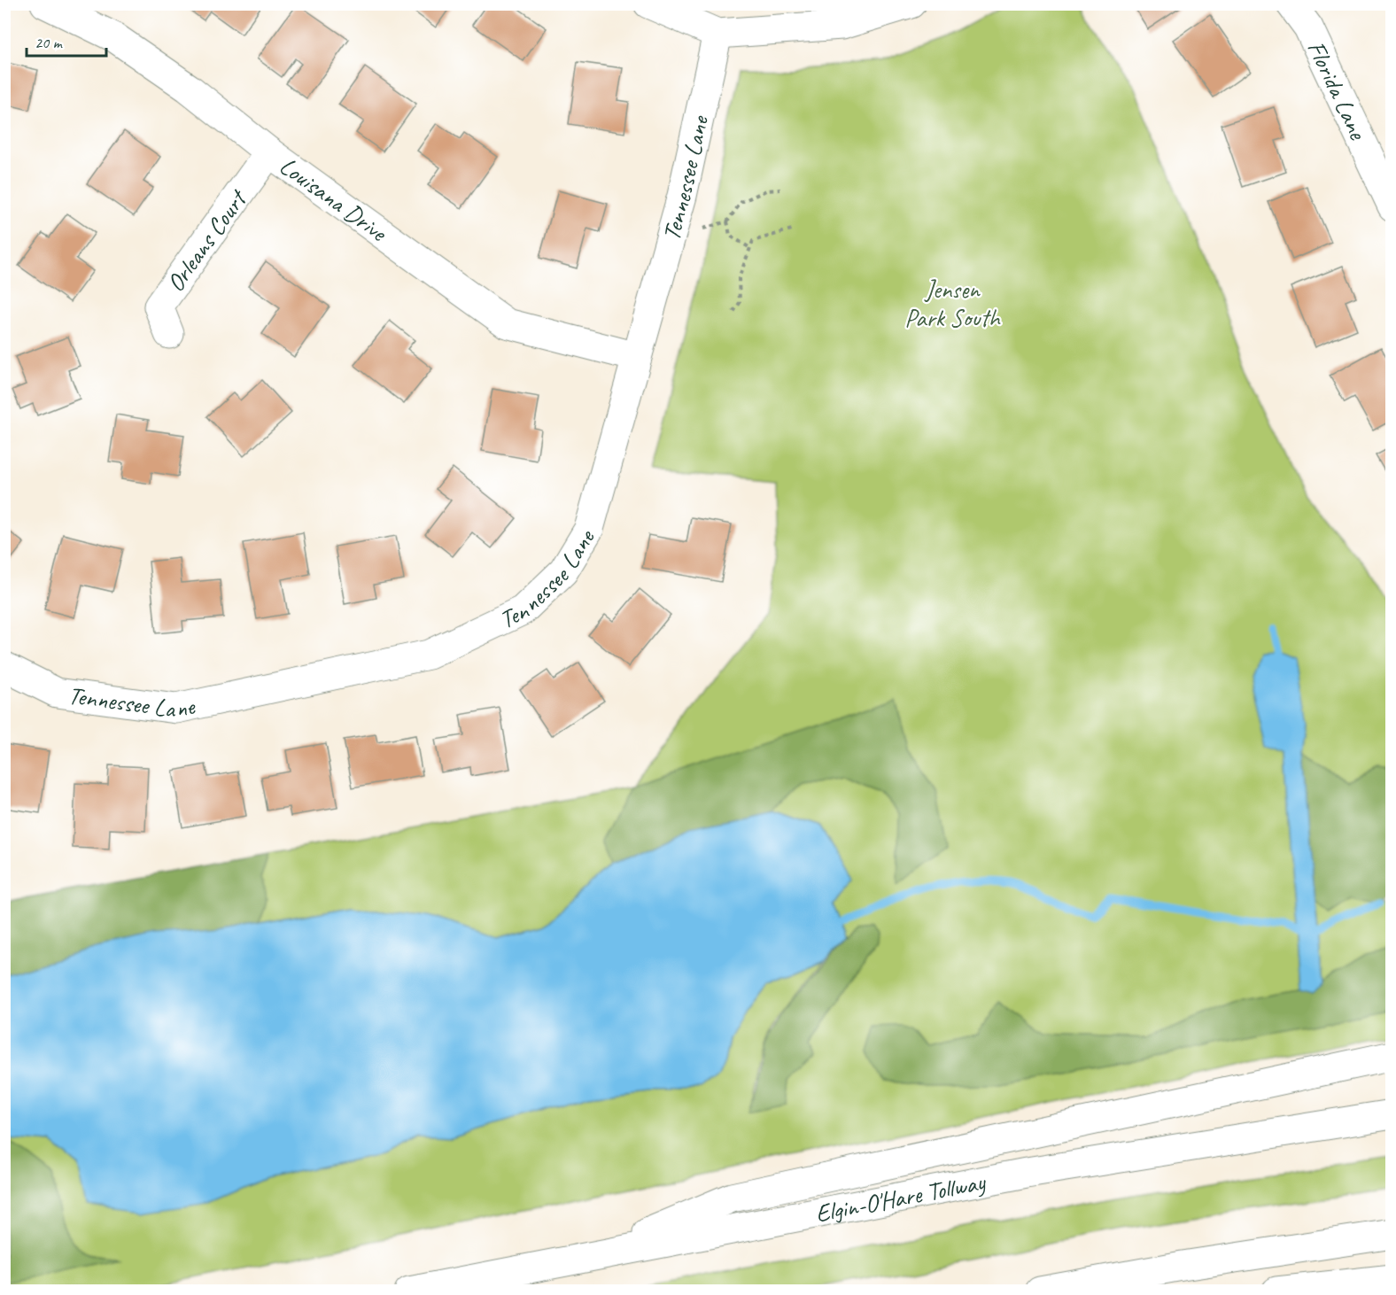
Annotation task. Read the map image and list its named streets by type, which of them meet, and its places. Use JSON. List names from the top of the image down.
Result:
{
  "streets": {
    "main road": [
      "Florida Lane",
      "Tennessee Lane",
      "Louisana Drive",
      "Orleans Court",
      "Elgin-O'Hare Tollway"
    ]
  },
  "crossings": [
    ["Tennessee Lane", "Louisana Drive"],
    ["Louisana Drive", "Orleans Court"]
  ],
  "parks": ["Jensen Park South"],
  "scale_bar": "20 m"
}
